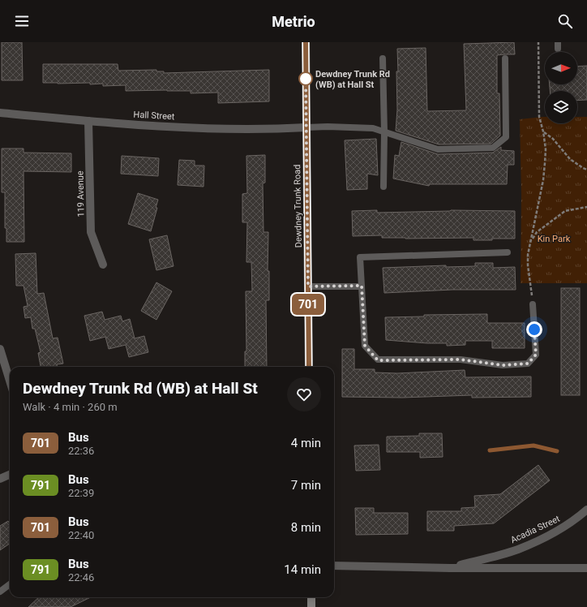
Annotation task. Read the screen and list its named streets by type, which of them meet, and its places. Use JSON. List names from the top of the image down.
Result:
{
  "streets": {
    "main road": ["Dewdney Trunk Road"],
    "street": ["Hall Street", "119 Avenue", "Acadia Street"]
  },
  "crossings": [
    ["Hall Street", "119 Avenue"],
    ["Hall Street", "Dewdney Trunk Road"]
  ],
  "parks": ["Kin Park"],
  "places": ["Dewdney Trunk Rd (WB) at Hall St"],
  "lines": ["bus line 701"],
  "north": "right",
  "page": {
    "header": "Metrio",
    "on_map": "701",
    "heading": ["Dewdney Trunk Rd (WB) at Hall St", "Walk · 4 min · 260 m"],
    "list": [
      {
        "mark": "701",
        "name": "Bus",
        "note": "22:36",
        "value": "4 min"
      },
      {
        "mark": "791",
        "name": "Bus",
        "note": "22:39",
        "value": "7 min"
      },
      {
        "mark": "701",
        "name": "Bus",
        "note": "22:40",
        "value": "8 min"
      },
      {
        "mark": "791",
        "name": "Bus",
        "note": "22:46",
        "value": "14 min"
      }
    ]
  }
}
